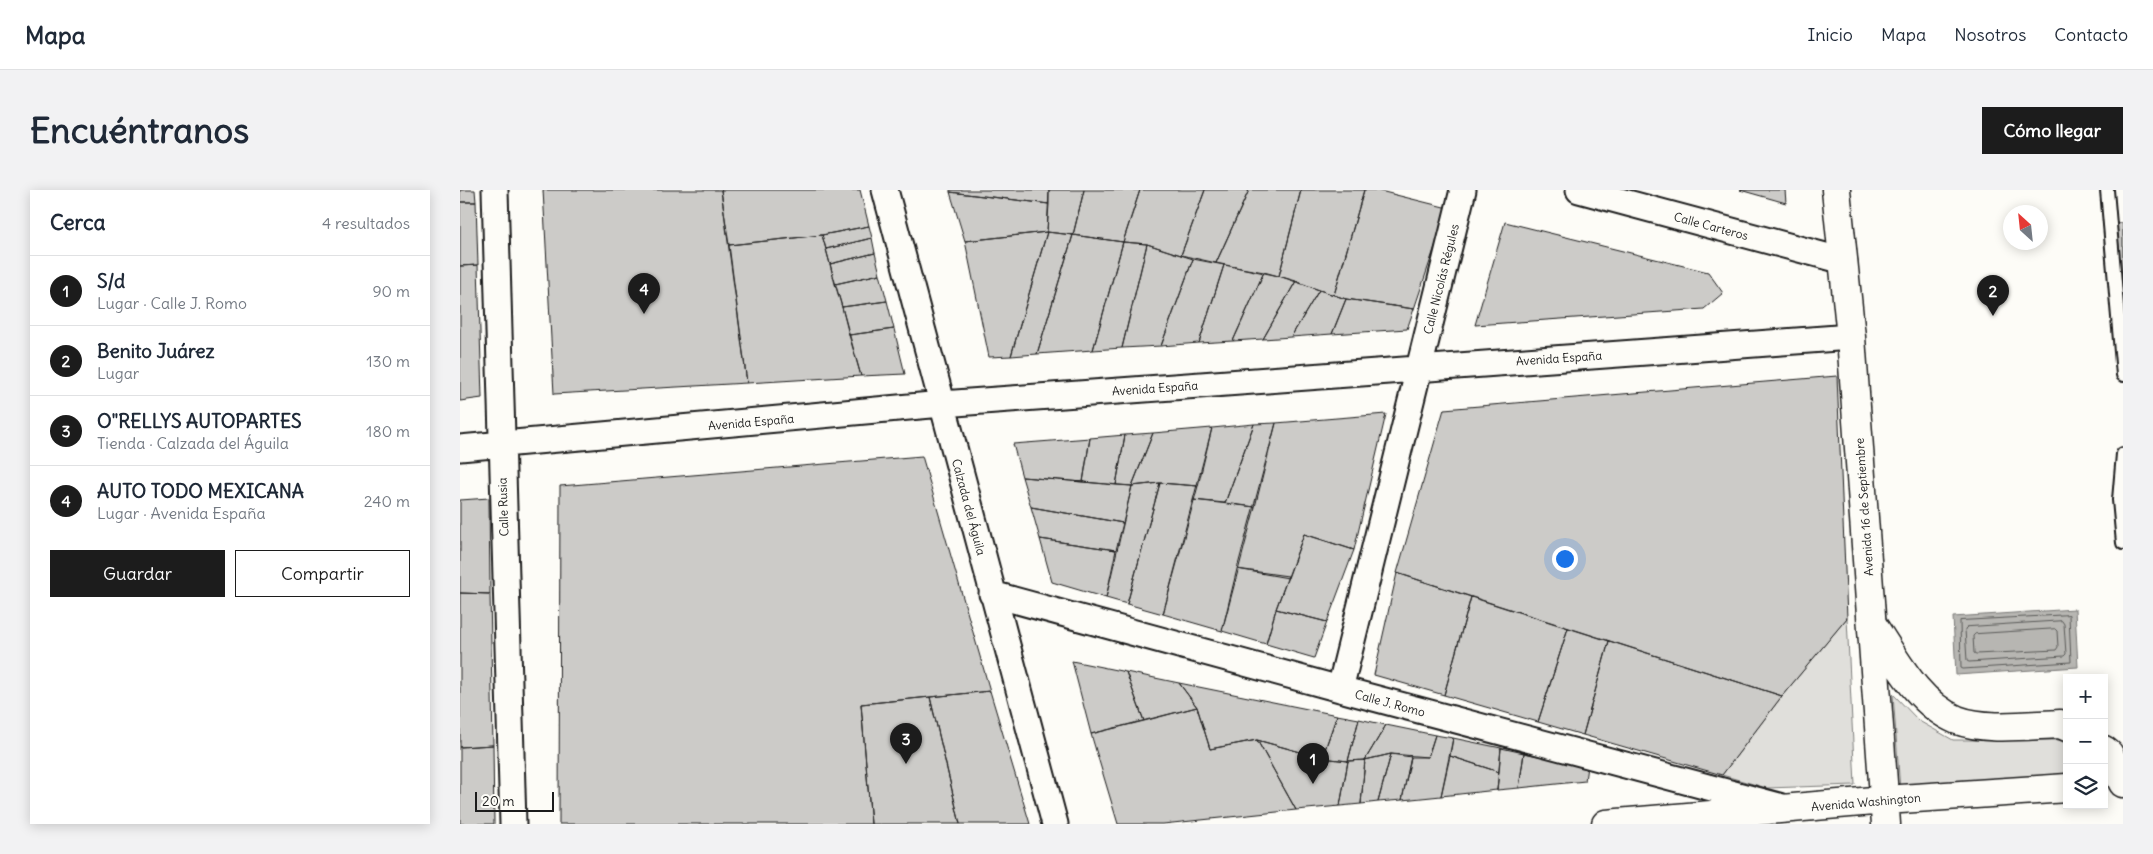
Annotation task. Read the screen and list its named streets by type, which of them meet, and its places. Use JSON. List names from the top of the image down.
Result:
{
  "streets": {
    "main road": ["Avenida 16 de Septiembre", "Avenida Washington"],
    "street": [
      "Calle Carteros",
      "Calle Nicolás Régules",
      "Avenida España",
      "Calle Rusia",
      "Calzada del Águila",
      "Calle J. Romo"
    ]
  },
  "crossings": [
    ["Calle Carteros", "Avenida 16 de Septiembre"],
    ["Calle Nicolás Régules", "Avenida España"],
    ["Calle Nicolás Régules", "Calle J. Romo"],
    ["Avenida España", "Calle Rusia"],
    ["Avenida España", "Calzada del Águila"],
    ["Avenida España", "Avenida 16 de Septiembre"],
    ["Calzada del Águila", "Calle J. Romo"],
    ["Avenida 16 de Septiembre", "Avenida Washington"],
    ["Calle J. Romo", "Avenida Washington"]
  ],
  "scale_bar": "20 m",
  "north": "top left",
  "page": {
    "header": "Mapa",
    "nav": [
      "Inicio",
      "Mapa",
      "Nosotros",
      "Contacto"
    ],
    "buttons": [
      "Cómo llegar",
      ["Guardar", "Compartir"]
    ],
    "title": "Encuéntranos",
    "heading": ["Cerca", "4 resultados"],
    "list": [
      {
        "mark": "1",
        "name": "S/d",
        "note": "Lugar · Calle J. Romo",
        "value": "90 m"
      },
      {
        "mark": "2",
        "name": "Benito Juárez",
        "note": "Lugar",
        "value": "130 m"
      },
      {
        "mark": "3",
        "name": "O\"RELLYS AUTOPARTES",
        "note": "Tienda · Calzada del Águila",
        "value": "180 m"
      },
      {
        "mark": "4",
        "name": "AUTO TODO MEXICANA",
        "note": "Lugar · Avenida España",
        "value": "240 m"
      }
    ],
    "pins": [
      "4",
      "2",
      "3",
      "1"
    ],
    "map_buttons": ["+", "−"],
    "scale": "20 m"
  }
}
